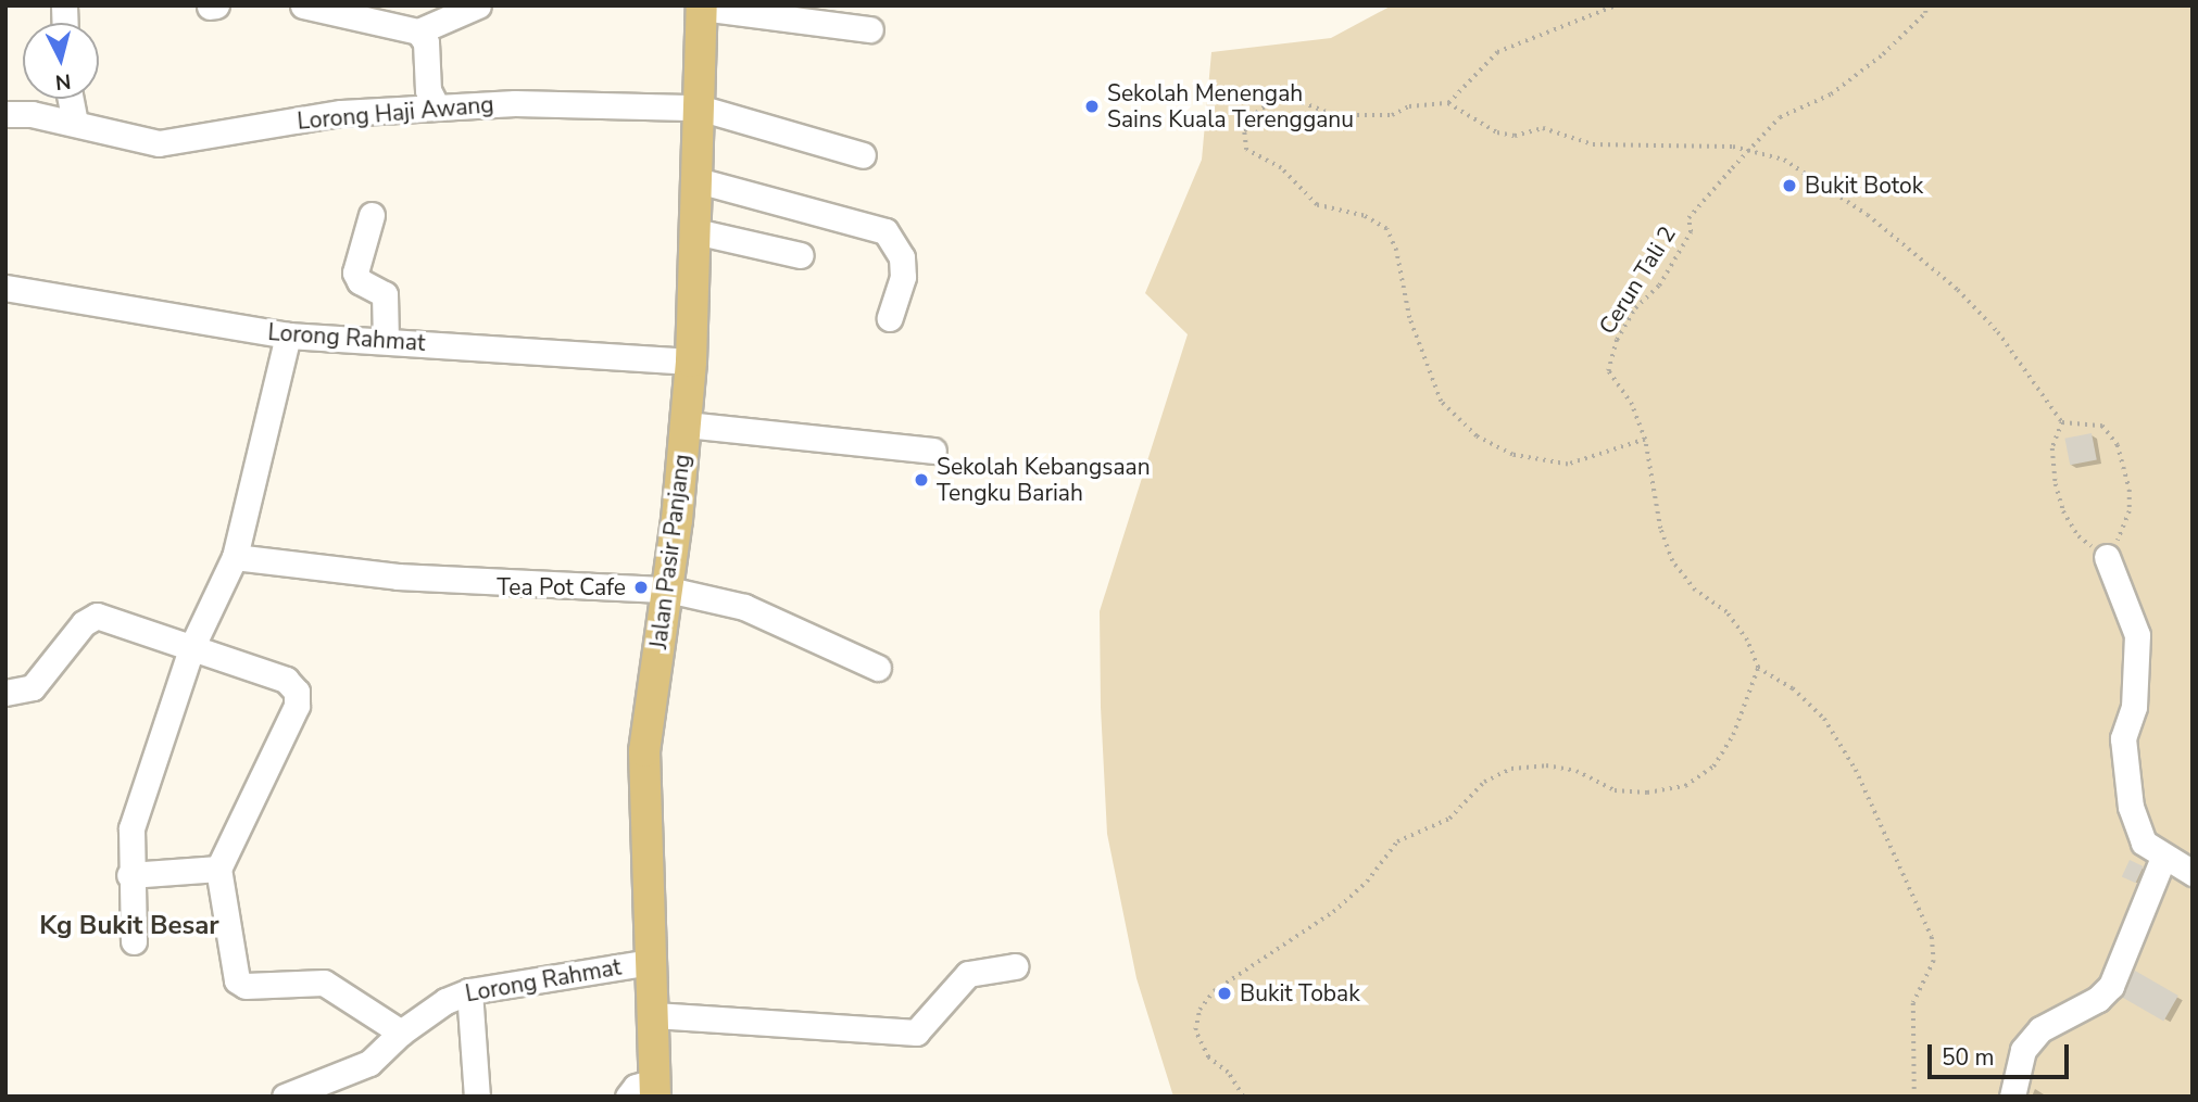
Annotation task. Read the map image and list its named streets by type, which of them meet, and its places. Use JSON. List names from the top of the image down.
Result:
{
  "streets": {
    "main road": ["Jalan Pasir Panjang"],
    "street": ["Lorong Haji Awang", "Lorong Rahmat"],
    "path": ["Cerun Tali 2"]
  },
  "crossings": [
    ["Lorong Haji Awang", "Jalan Pasir Panjang"],
    ["Lorong Rahmat", "Jalan Pasir Panjang"]
  ],
  "districts": ["Kg Bukit Besar"],
  "places": [
    "Sekolah Menengah Sains Kuala Terengganu",
    "Bukit Botok",
    "Sekolah Kebangsaan Tengku Bariah",
    "Tea Pot Cafe",
    "Bukit Tobak"
  ],
  "scale_bar": "50 m",
  "north": "bottom"
}
